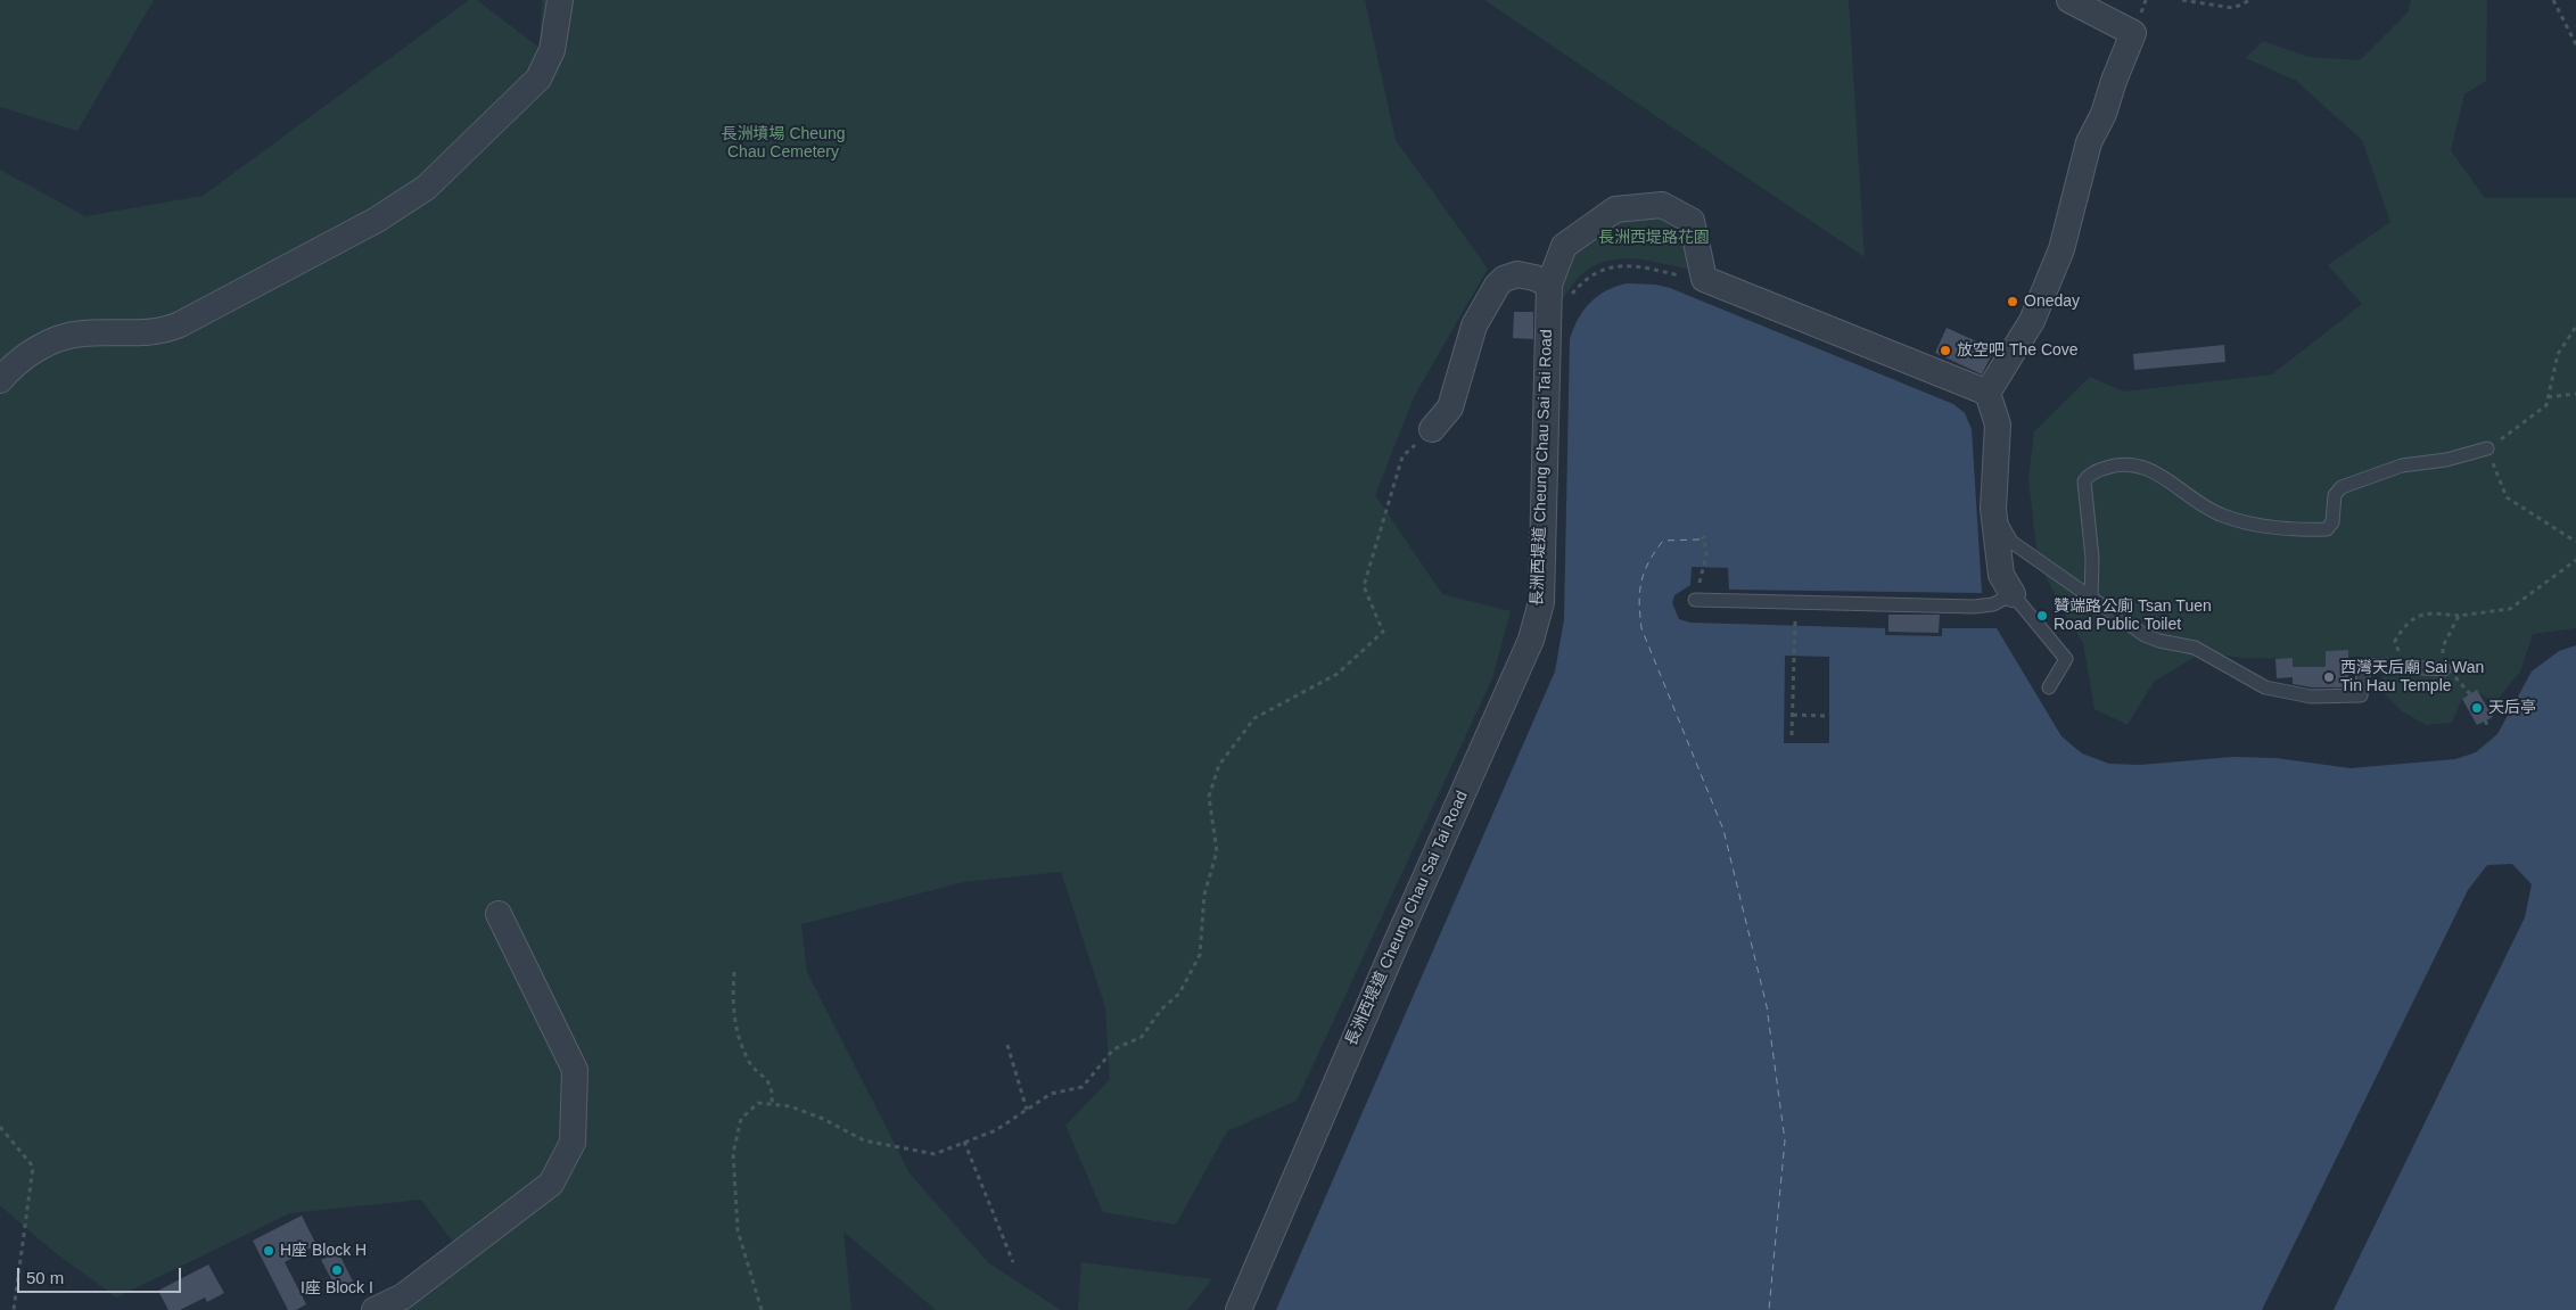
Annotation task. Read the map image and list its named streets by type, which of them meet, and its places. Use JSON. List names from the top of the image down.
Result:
{
  "streets": {
    "street": ["長洲西堤道 Cheung Chau Sai Tai Road"]
  },
  "parks": ["長洲墳場 Cheung Chau Cemetery", "長洲西堤路花園"],
  "places": [
    "Oneday",
    "放空吧 The Cove",
    "贊端路公廁 Tsan Tuen Road Public Toilet",
    "西灣天后廟 Sai Wan Tin Hau Temple",
    "天后亭",
    "H座 Block H",
    "I座 Block I"
  ],
  "scale_bar": "50 m"
}
